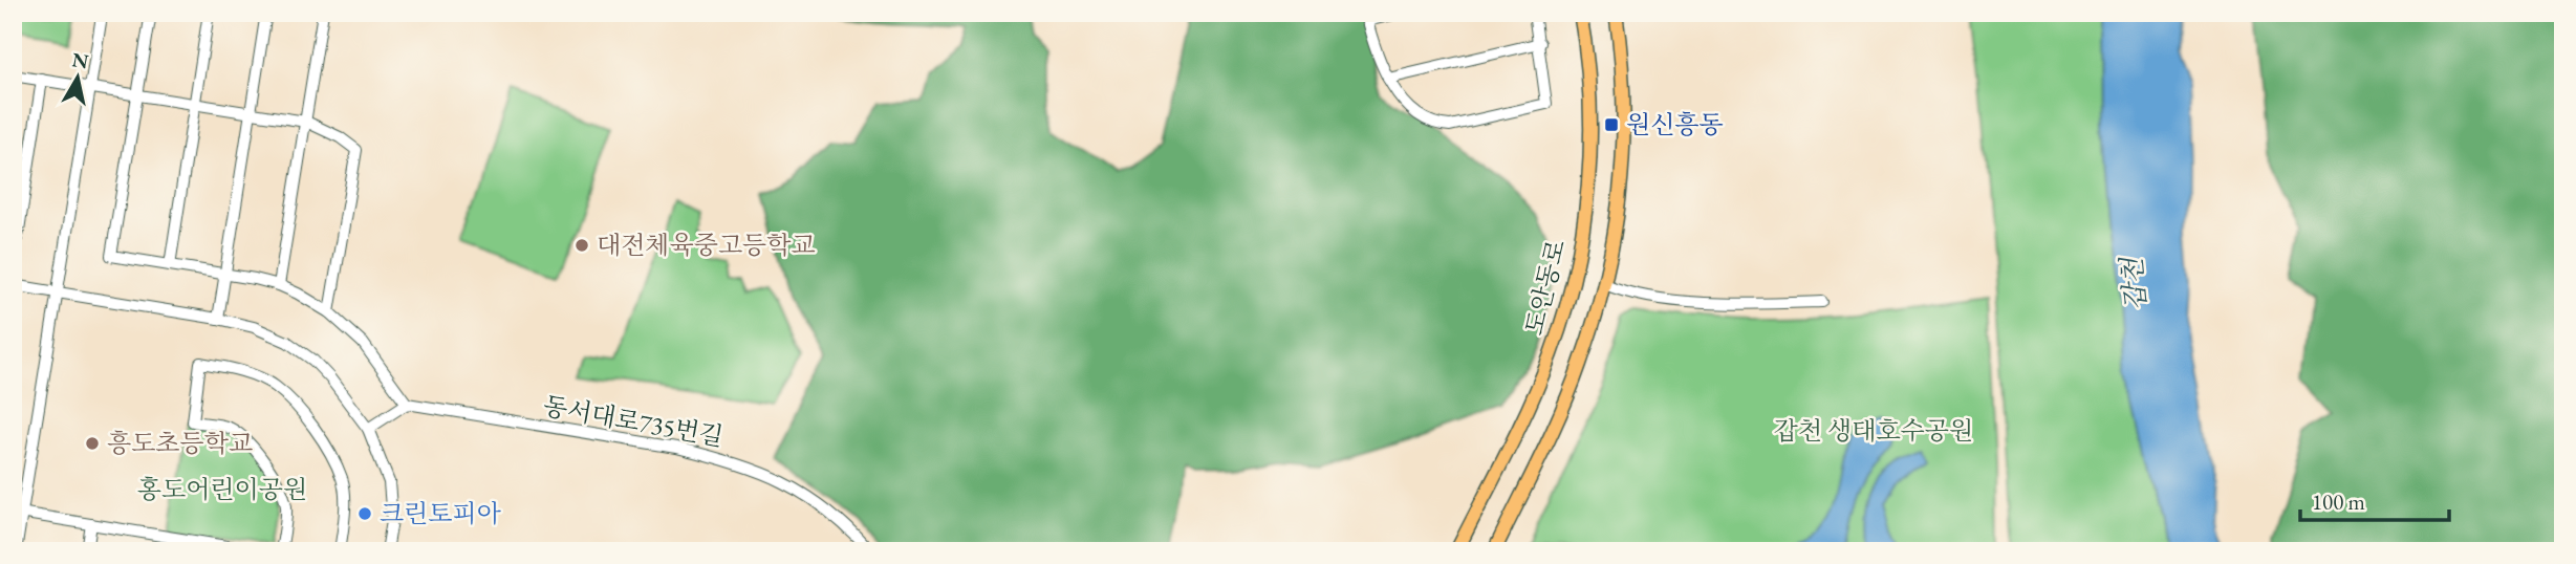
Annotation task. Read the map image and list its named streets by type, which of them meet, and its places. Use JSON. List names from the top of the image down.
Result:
{
  "streets": {
    "main road": ["도안동로"],
    "street": ["동서대로735번길"]
  },
  "water": ["갑천"],
  "parks": ["갑천 생태호수공원", "홍도어린이공원"],
  "places": {
    "transit": ["원신흥동"],
    "other": ["대전체육중고등학교", "흥도초등학교", "크린토피아"]
  },
  "scale_bar": "100 m",
  "north": "top"
}
